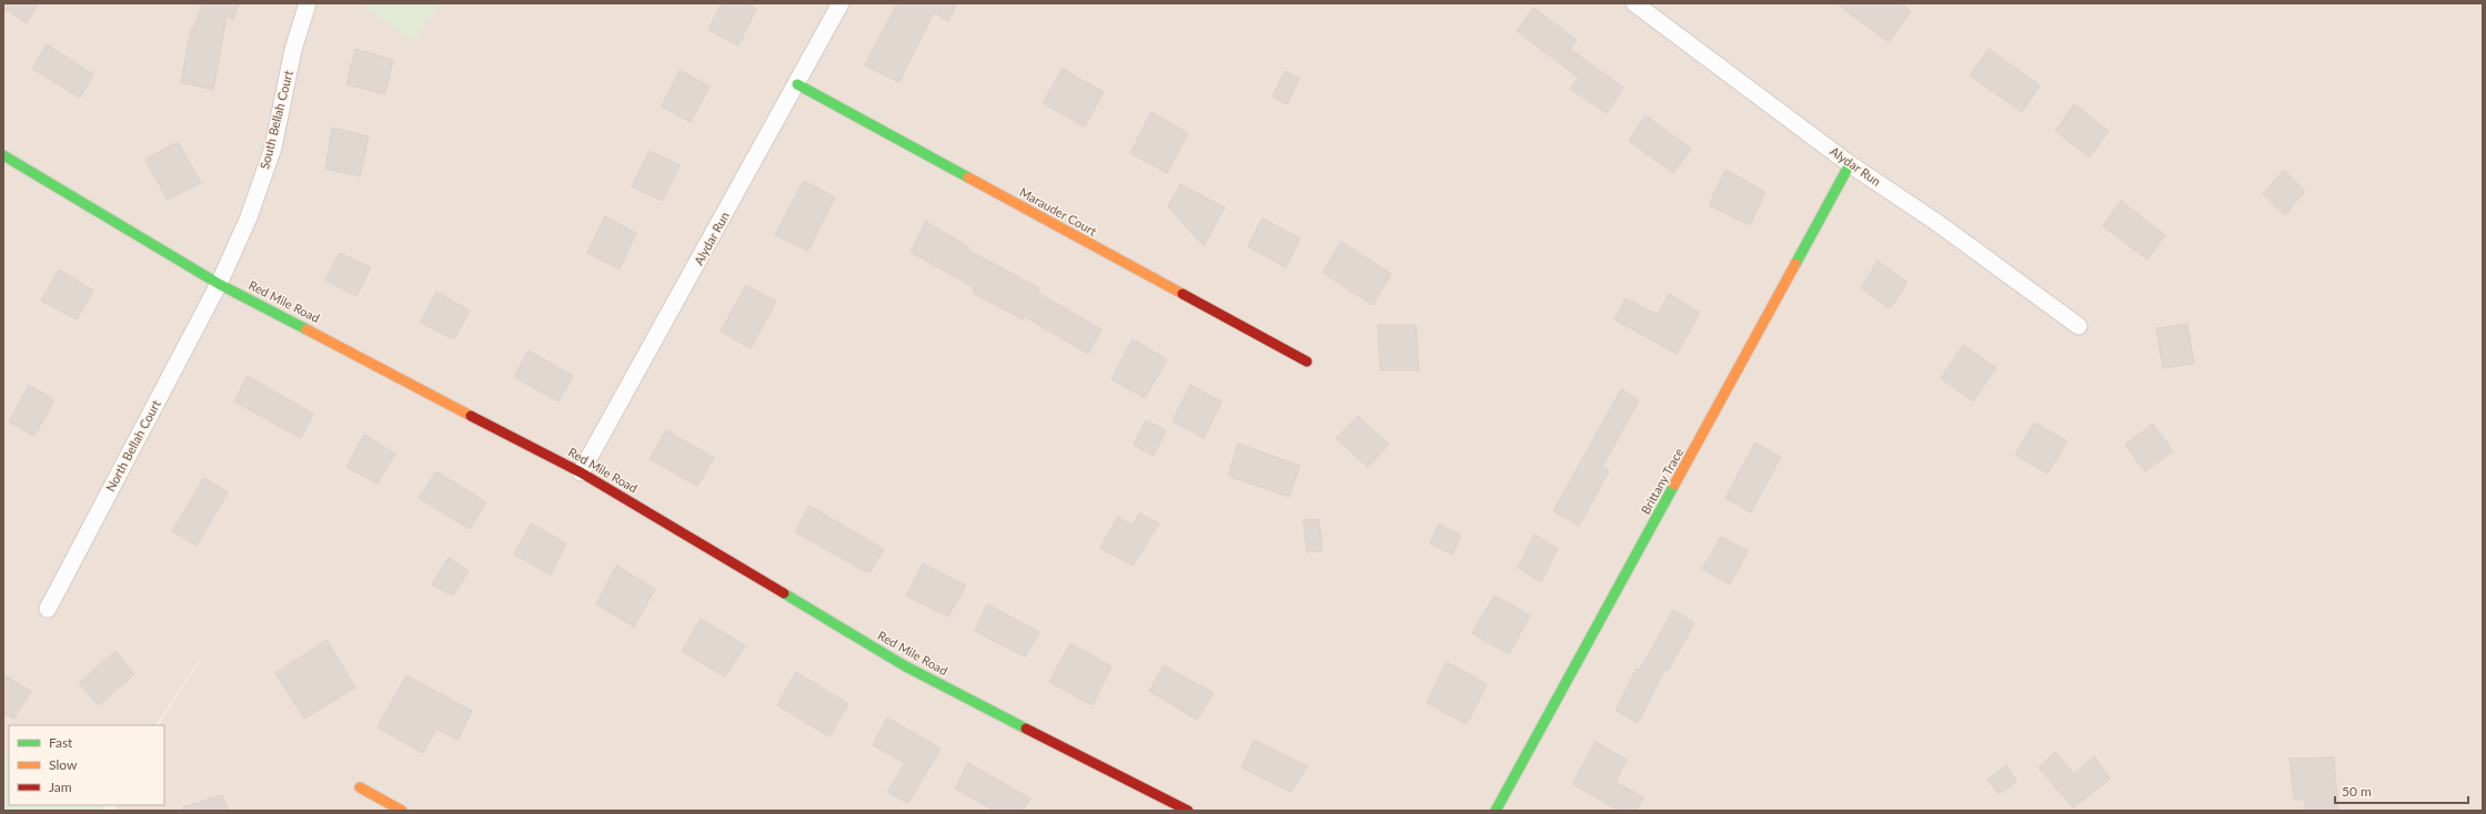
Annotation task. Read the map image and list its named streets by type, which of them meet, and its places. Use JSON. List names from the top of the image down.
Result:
{
  "streets": {
    "street": [
      "South Bellah Court",
      "Alydar Run",
      "Marauder Court",
      "Red Mile Road",
      "North Bellah Court",
      "Brittany Trace"
    ]
  },
  "crossings": [
    ["South Bellah Court", "Red Mile Road"],
    ["South Bellah Court", "North Bellah Court"],
    ["Alydar Run", "Marauder Court"],
    ["Alydar Run", "Red Mile Road"],
    ["Alydar Run", "Brittany Trace"],
    ["Red Mile Road", "North Bellah Court"]
  ],
  "legend": ["Fast", "Slow", "Jam"],
  "scale_bar": "50 m"
}
